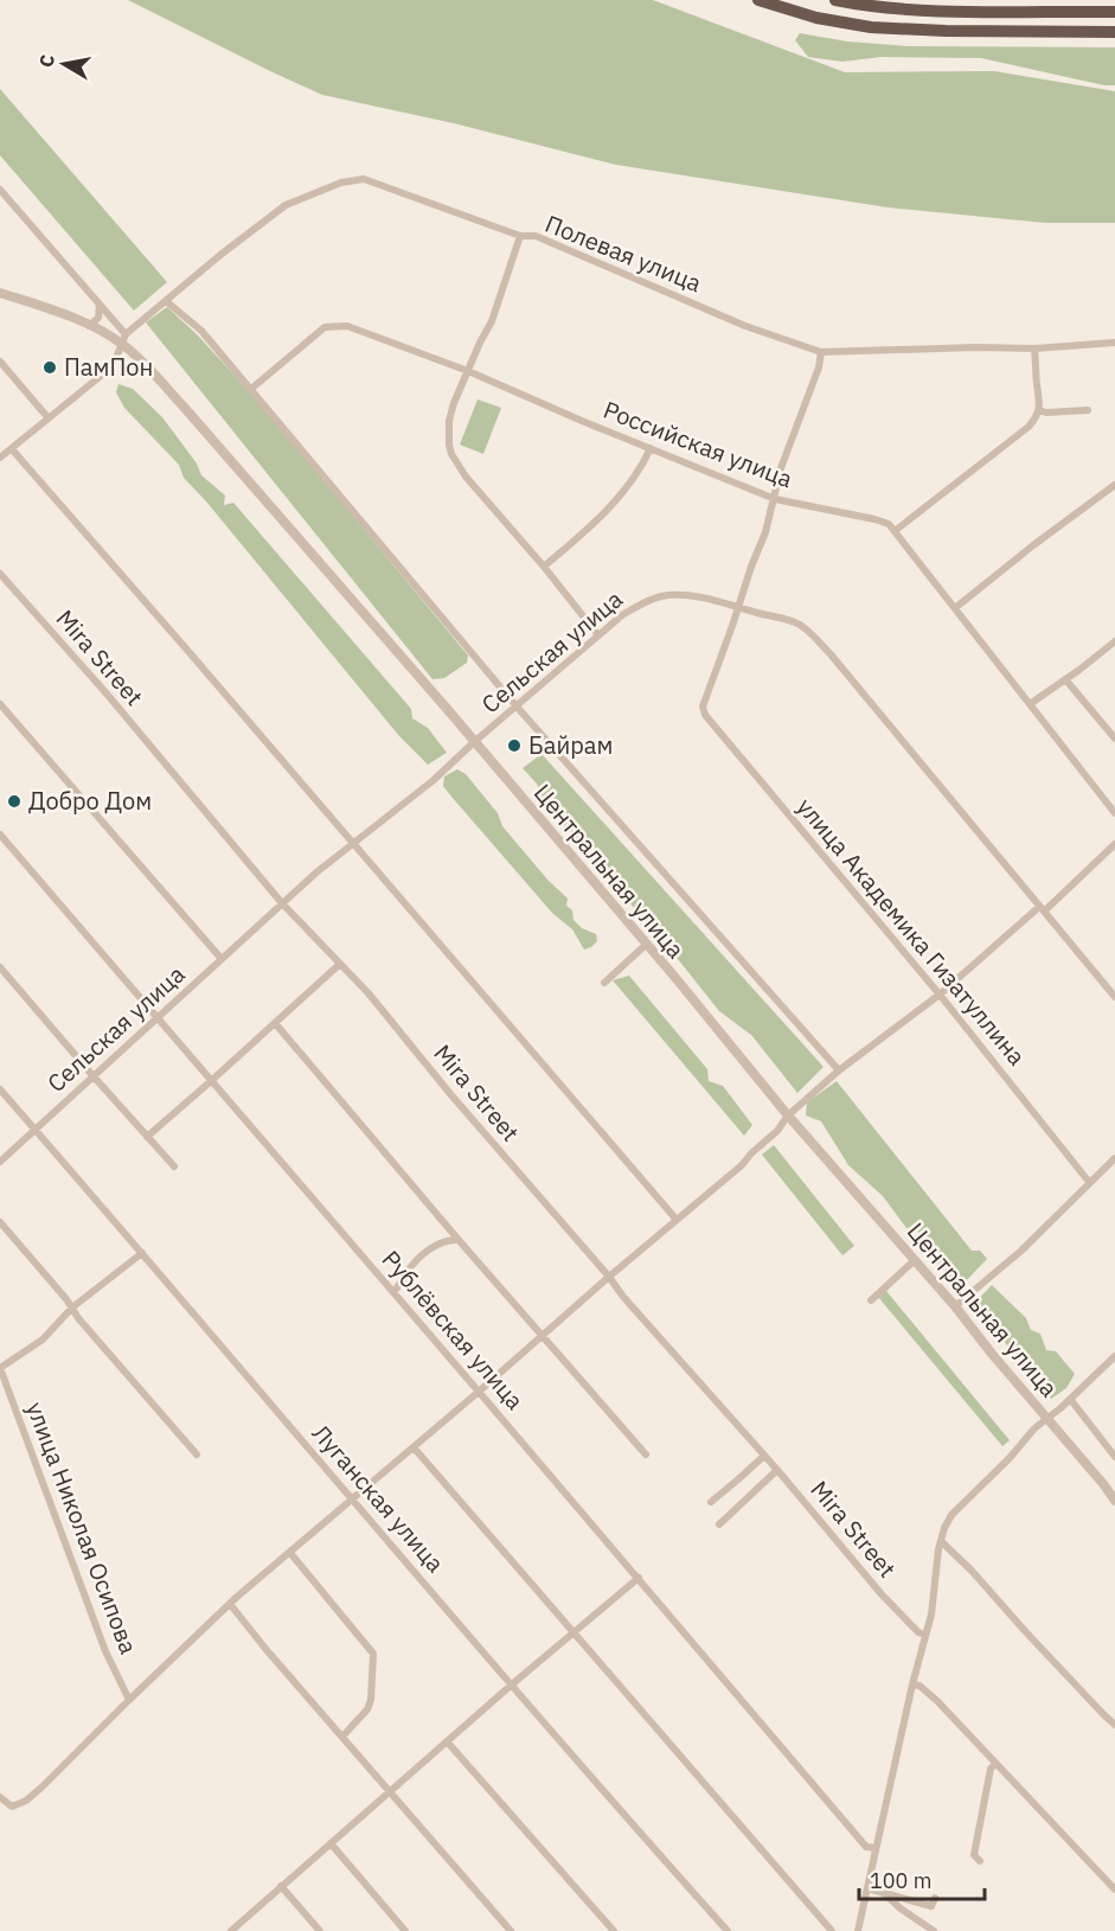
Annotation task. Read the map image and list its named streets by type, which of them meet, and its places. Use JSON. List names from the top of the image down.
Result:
{
  "streets": {
    "street": [
      "Полевая улица",
      "Российская улица",
      "Сельская улица",
      "Mira Street",
      "Центральная улица",
      "улица Академика Гизатуллина",
      "Рублёвская улица",
      "Луганская улица",
      "улица Николая Осипова"
    ]
  },
  "crossings": [
    ["Полевая улица", "Центральная улица"],
    ["Сельская улица", "Mira Street"],
    ["Сельская улица", "Центральная улица"],
    ["Сельская улица", "улица Академика Гизатуллина"],
    ["Сельская улица", "Рублёвская улица"],
    ["Сельская улица", "Луганская улица"]
  ],
  "places": ["ПамПон", "Байрам", "Добро Дом"],
  "scale_bar": "100 m",
  "north": "left"
}
